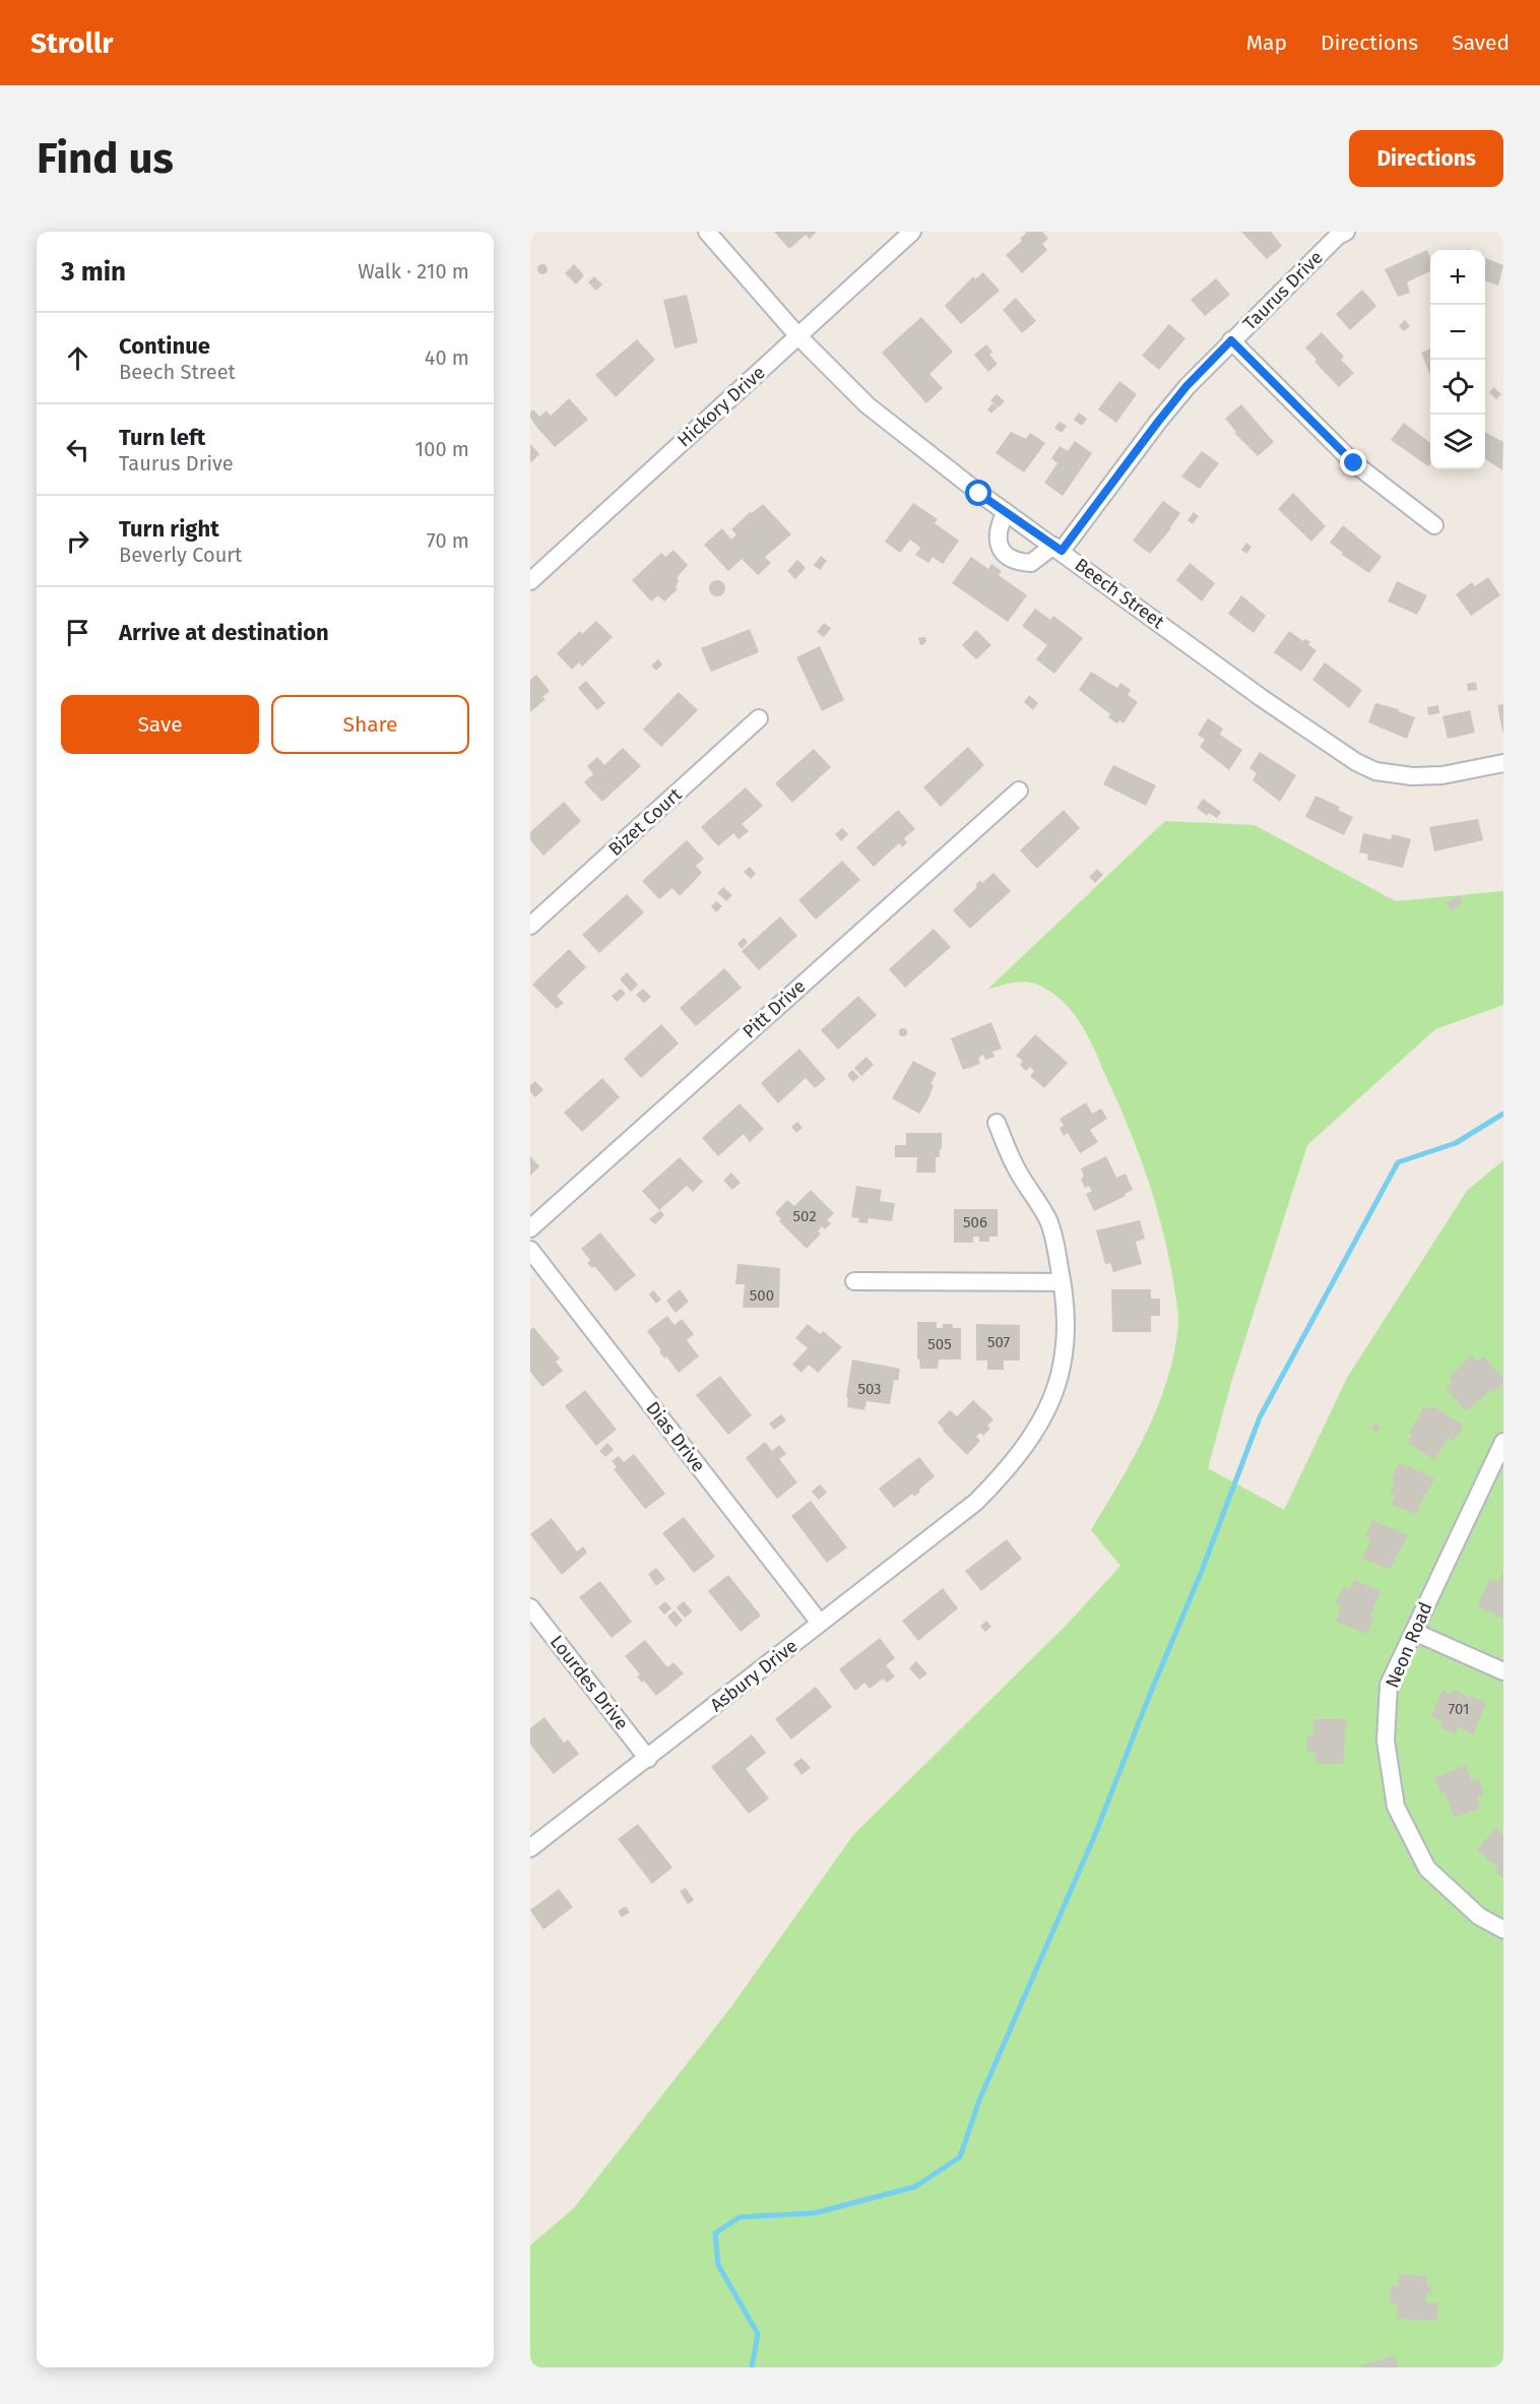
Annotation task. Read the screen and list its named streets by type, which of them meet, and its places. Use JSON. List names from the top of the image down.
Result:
{
  "streets": {
    "street": [
      "Taurus Drive",
      "Hickory Drive",
      "Beech Street",
      "Bizet Court",
      "Pitt Drive",
      "Dias Drive",
      "Neon Road",
      "Asbury Drive",
      "Lourdes Drive"
    ]
  },
  "crossings": [
    ["Taurus Drive", "Beech Street"],
    ["Hickory Drive", "Beech Street"],
    ["Dias Drive", "Asbury Drive"],
    ["Asbury Drive", "Lourdes Drive"]
  ],
  "house_numbers": [
    "502",
    "506",
    "500",
    "507",
    "505",
    "503",
    "701"
  ],
  "page": {
    "header": "Strollr",
    "nav": ["Map", "Directions", "Saved"],
    "buttons": [
      "Directions",
      ["Save", "Share"]
    ],
    "title": "Find us",
    "heading": ["3 min", "Walk · 210 m"],
    "map_buttons": ["+", "−"],
    "list": [
      ["Continue", "Beech Street", "40 m"],
      ["Turn left", "Taurus Drive", "100 m"],
      ["Turn right", "Beverly Court", "70 m"],
      "Arrive at destination"
    ]
  }
}
